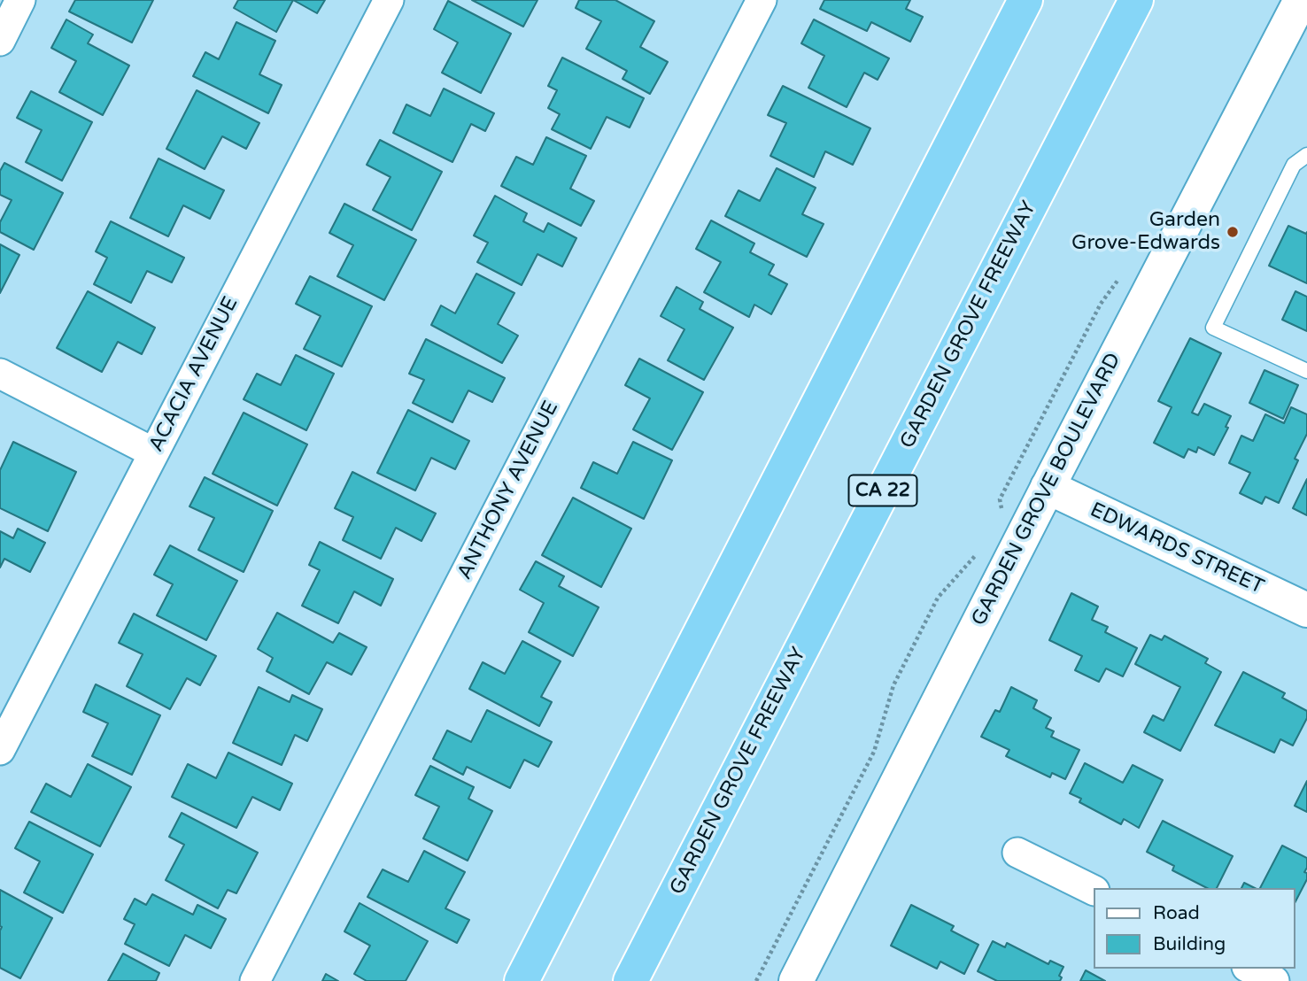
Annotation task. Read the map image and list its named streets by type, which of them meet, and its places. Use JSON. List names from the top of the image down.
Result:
{
  "streets": {
    "highway": ["GARDEN GROVE FREEWAY", "CA 22"],
    "main road": ["GARDEN GROVE BOULEVARD", "EDWARDS STREET"],
    "street": ["ACACIA AVENUE", "ANTHONY AVENUE"]
  },
  "crossings": [
    ["GARDEN GROVE BOULEVARD", "EDWARDS STREET"]
  ],
  "places": ["Garden Grove-Edwards"],
  "legend": ["Road", "Building"]
}
